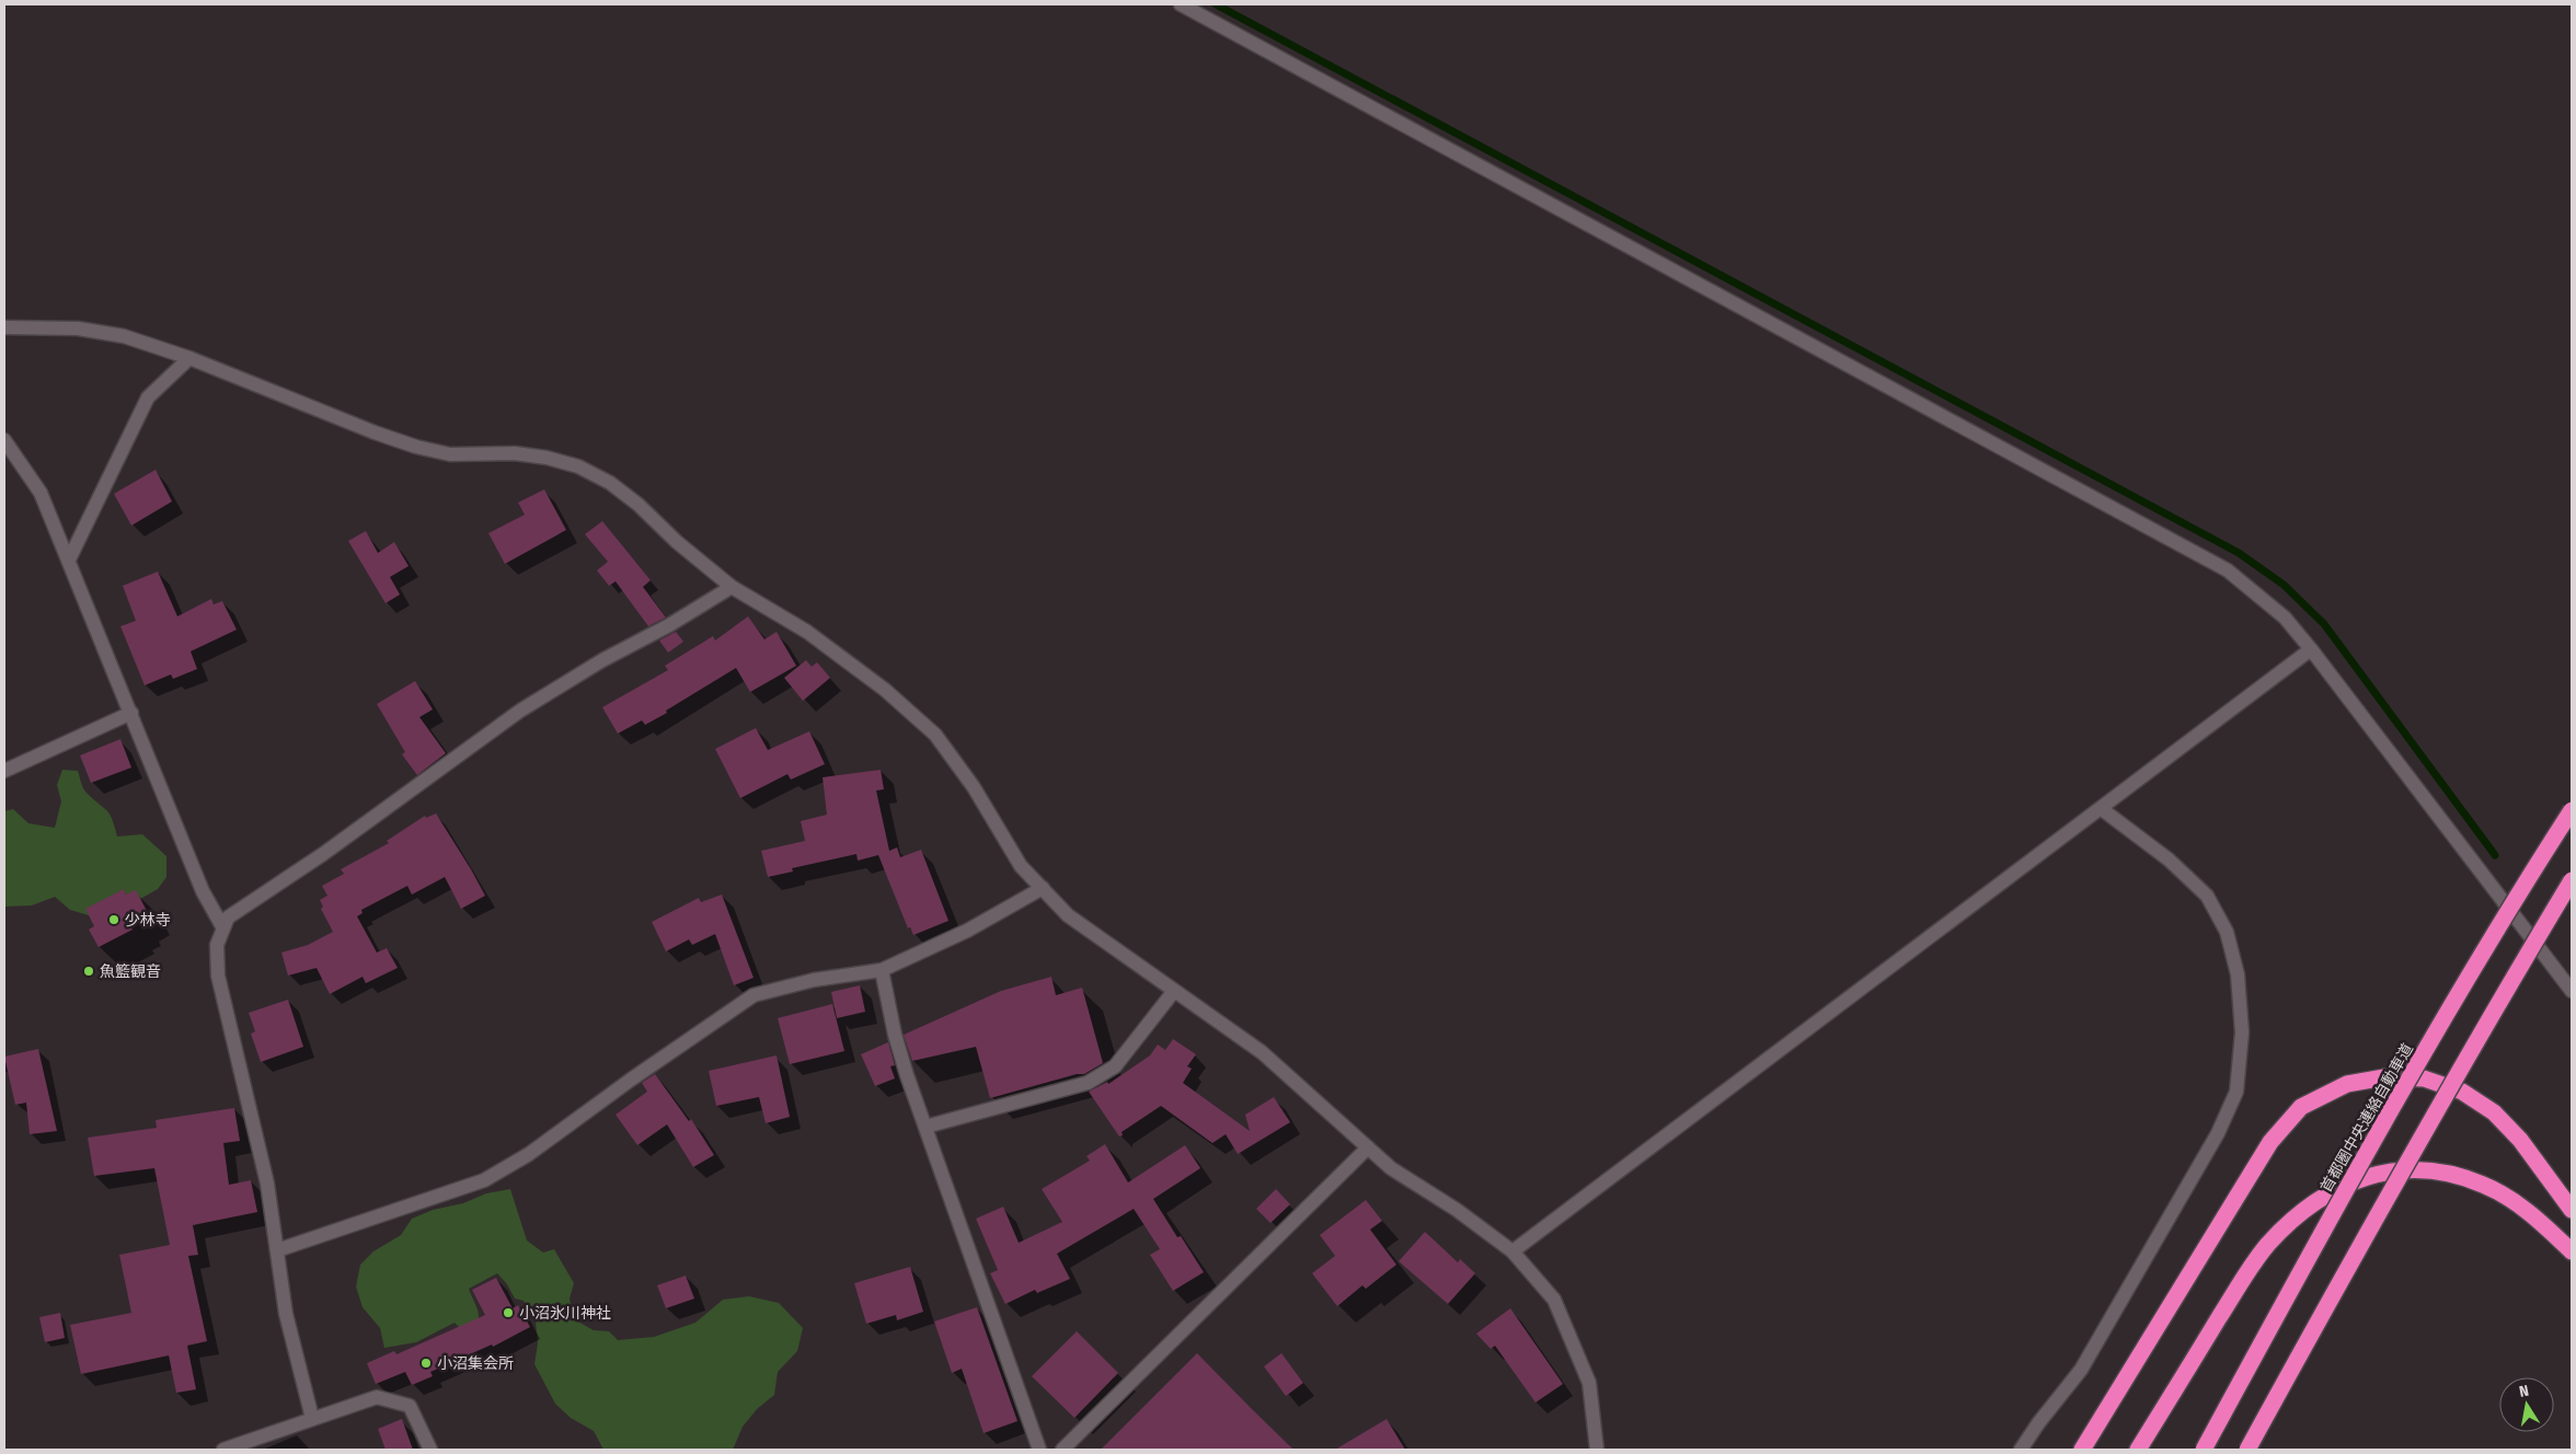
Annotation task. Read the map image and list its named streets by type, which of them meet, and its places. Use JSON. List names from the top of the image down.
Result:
{
  "streets": {
    "highway": ["首都圏中央連絡自動車道"]
  },
  "places": [
    "少林寺",
    "魚籃観音",
    "小沼氷川神社",
    "小沼集会所"
  ],
  "north": "top"
}
